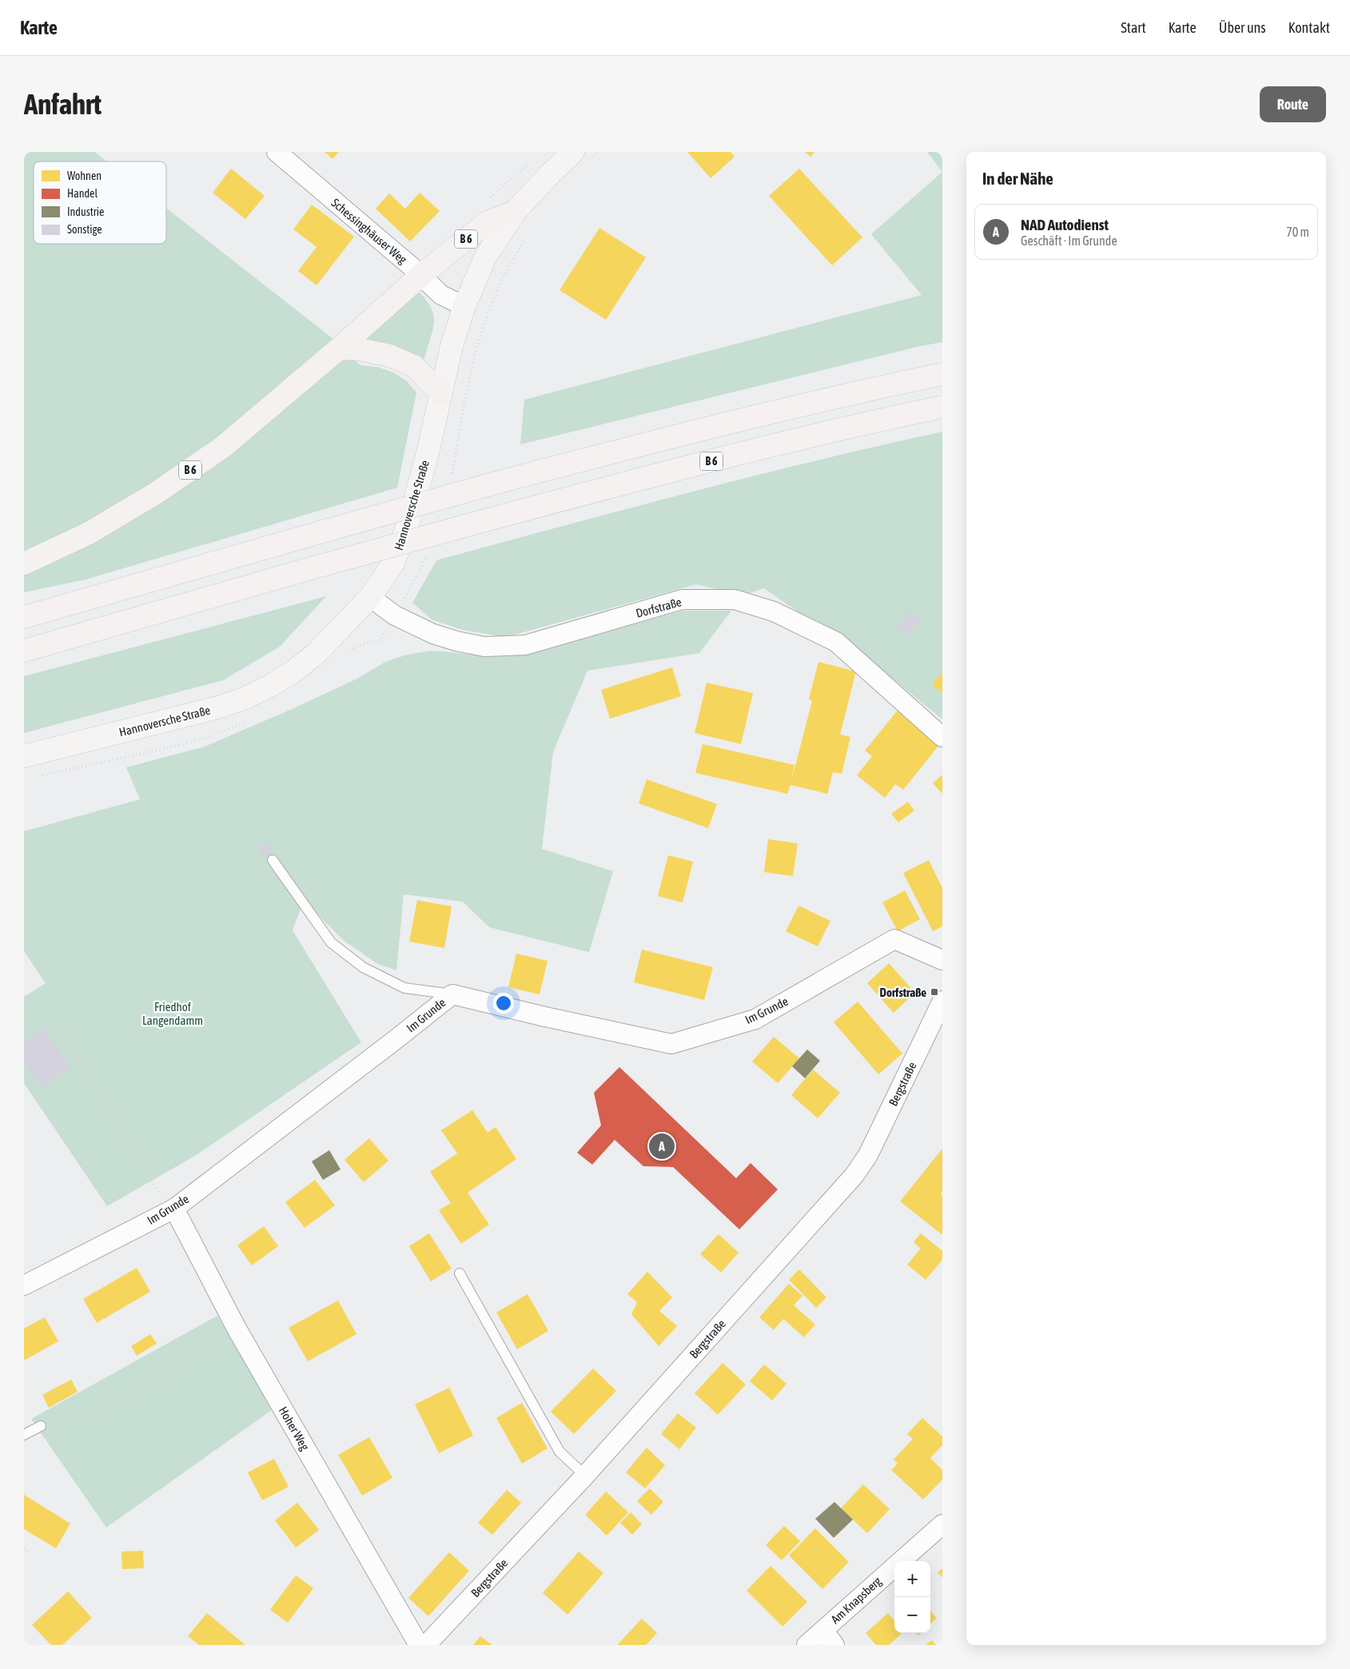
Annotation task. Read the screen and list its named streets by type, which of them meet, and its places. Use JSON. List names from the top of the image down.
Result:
{
  "streets": {
    "highway": ["B 6"],
    "main road": ["Hannoversche Straße"],
    "street": [
      "Schessinghäuser Weg",
      "Dorfstraße",
      "Im Grunde",
      "Bergstraße",
      "Hoher Weg",
      "Am Knapsberg"
    ]
  },
  "crossings": [
    ["Schessinghäuser Weg", "B 6"],
    ["Schessinghäuser Weg", "Hannoversche Straße"],
    ["B 6", "Hannoversche Straße"],
    ["Hannoversche Straße", "Dorfstraße"],
    ["Im Grunde", "Hoher Weg"]
  ],
  "parks": ["Friedhof Langendamm"],
  "places": {
    "transit": ["Dorfstraße"]
  },
  "legend": [
    "Wohnen",
    "Handel",
    "Industrie",
    "Sonstige"
  ],
  "page": {
    "header": "Karte",
    "nav": [
      "Start",
      "Karte",
      "Über uns",
      "Kontakt"
    ],
    "buttons": "Route",
    "title": "Anfahrt",
    "heading": "In der Nähe",
    "list": [
      {
        "mark": "A",
        "name": "NAD Autodienst",
        "note": "Geschäft · Im Grunde",
        "value": "70 m"
      }
    ],
    "pins": "A",
    "map_buttons": ["+", "−"]
  }
}
